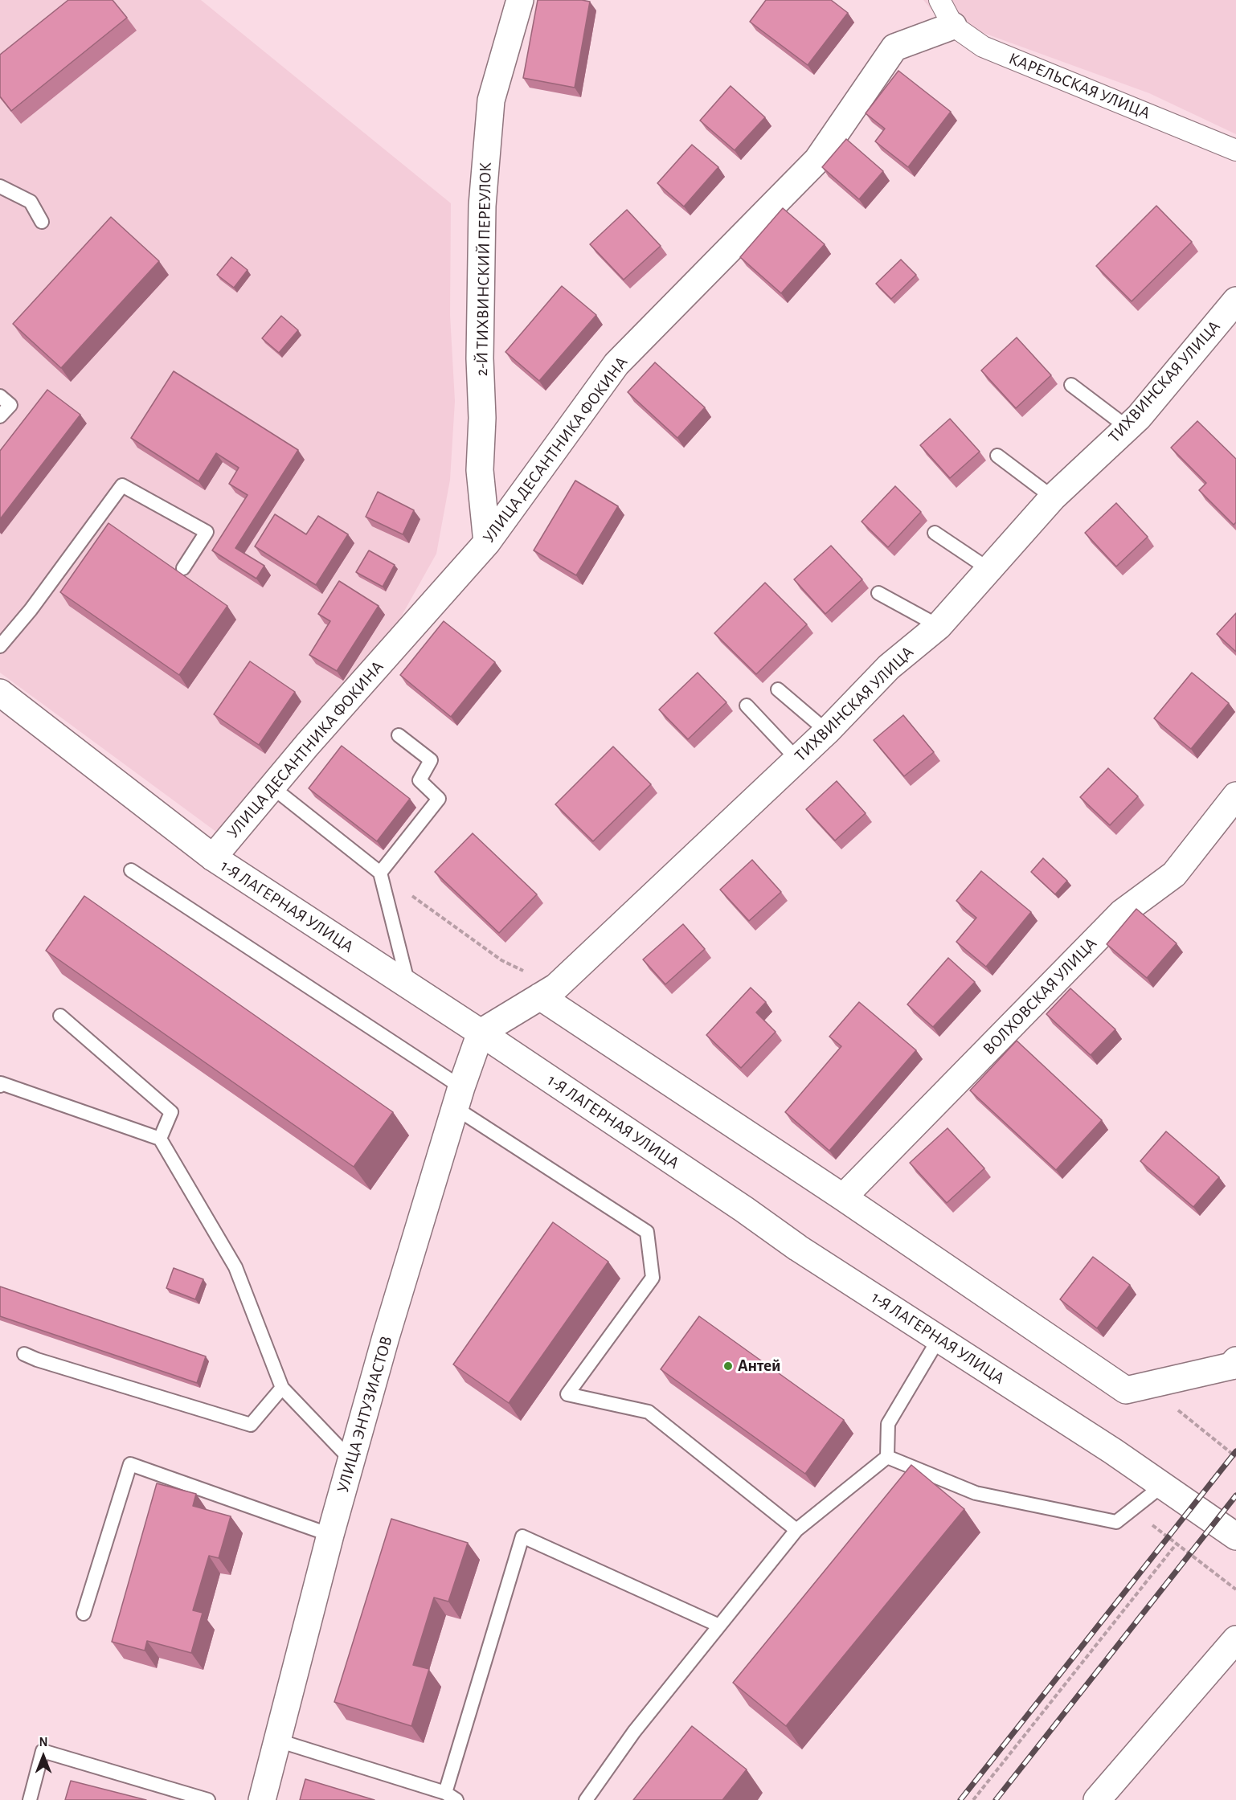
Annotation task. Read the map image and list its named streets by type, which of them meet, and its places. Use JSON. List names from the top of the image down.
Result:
{
  "streets": {
    "street": [
      "КАРЕЛЬСКАЯ УЛИЦА",
      "2-Й ТИХВИНСКИЙ ПЕРЕУЛОК",
      "ТИХВИНСКАЯ УЛИЦА",
      "УЛИЦА ДЕСАНТНИКА ФОКИНА",
      "1-Я ЛАГЕРНАЯ УЛИЦА",
      "ВОЛХОВСКАЯ УЛИЦА",
      "УЛИЦА ЭНТУЗИАСТОВ"
    ]
  },
  "crossings": [
    ["КАРЕЛЬСКАЯ УЛИЦА", "УЛИЦА ДЕСАНТНИКА ФОКИНА"],
    ["2-Й ТИХВИНСКИЙ ПЕРЕУЛОК", "УЛИЦА ДЕСАНТНИКА ФОКИНА"],
    ["ТИХВИНСКАЯ УЛИЦА", "1-Я ЛАГЕРНАЯ УЛИЦА"],
    ["ТИХВИНСКАЯ УЛИЦА", "УЛИЦА ЭНТУЗИАСТОВ"],
    ["УЛИЦА ДЕСАНТНИКА ФОКИНА", "1-Я ЛАГЕРНАЯ УЛИЦА"],
    ["1-Я ЛАГЕРНАЯ УЛИЦА", "УЛИЦА ЭНТУЗИАСТОВ"]
  ],
  "places": ["Антей"],
  "north": "top"
}
